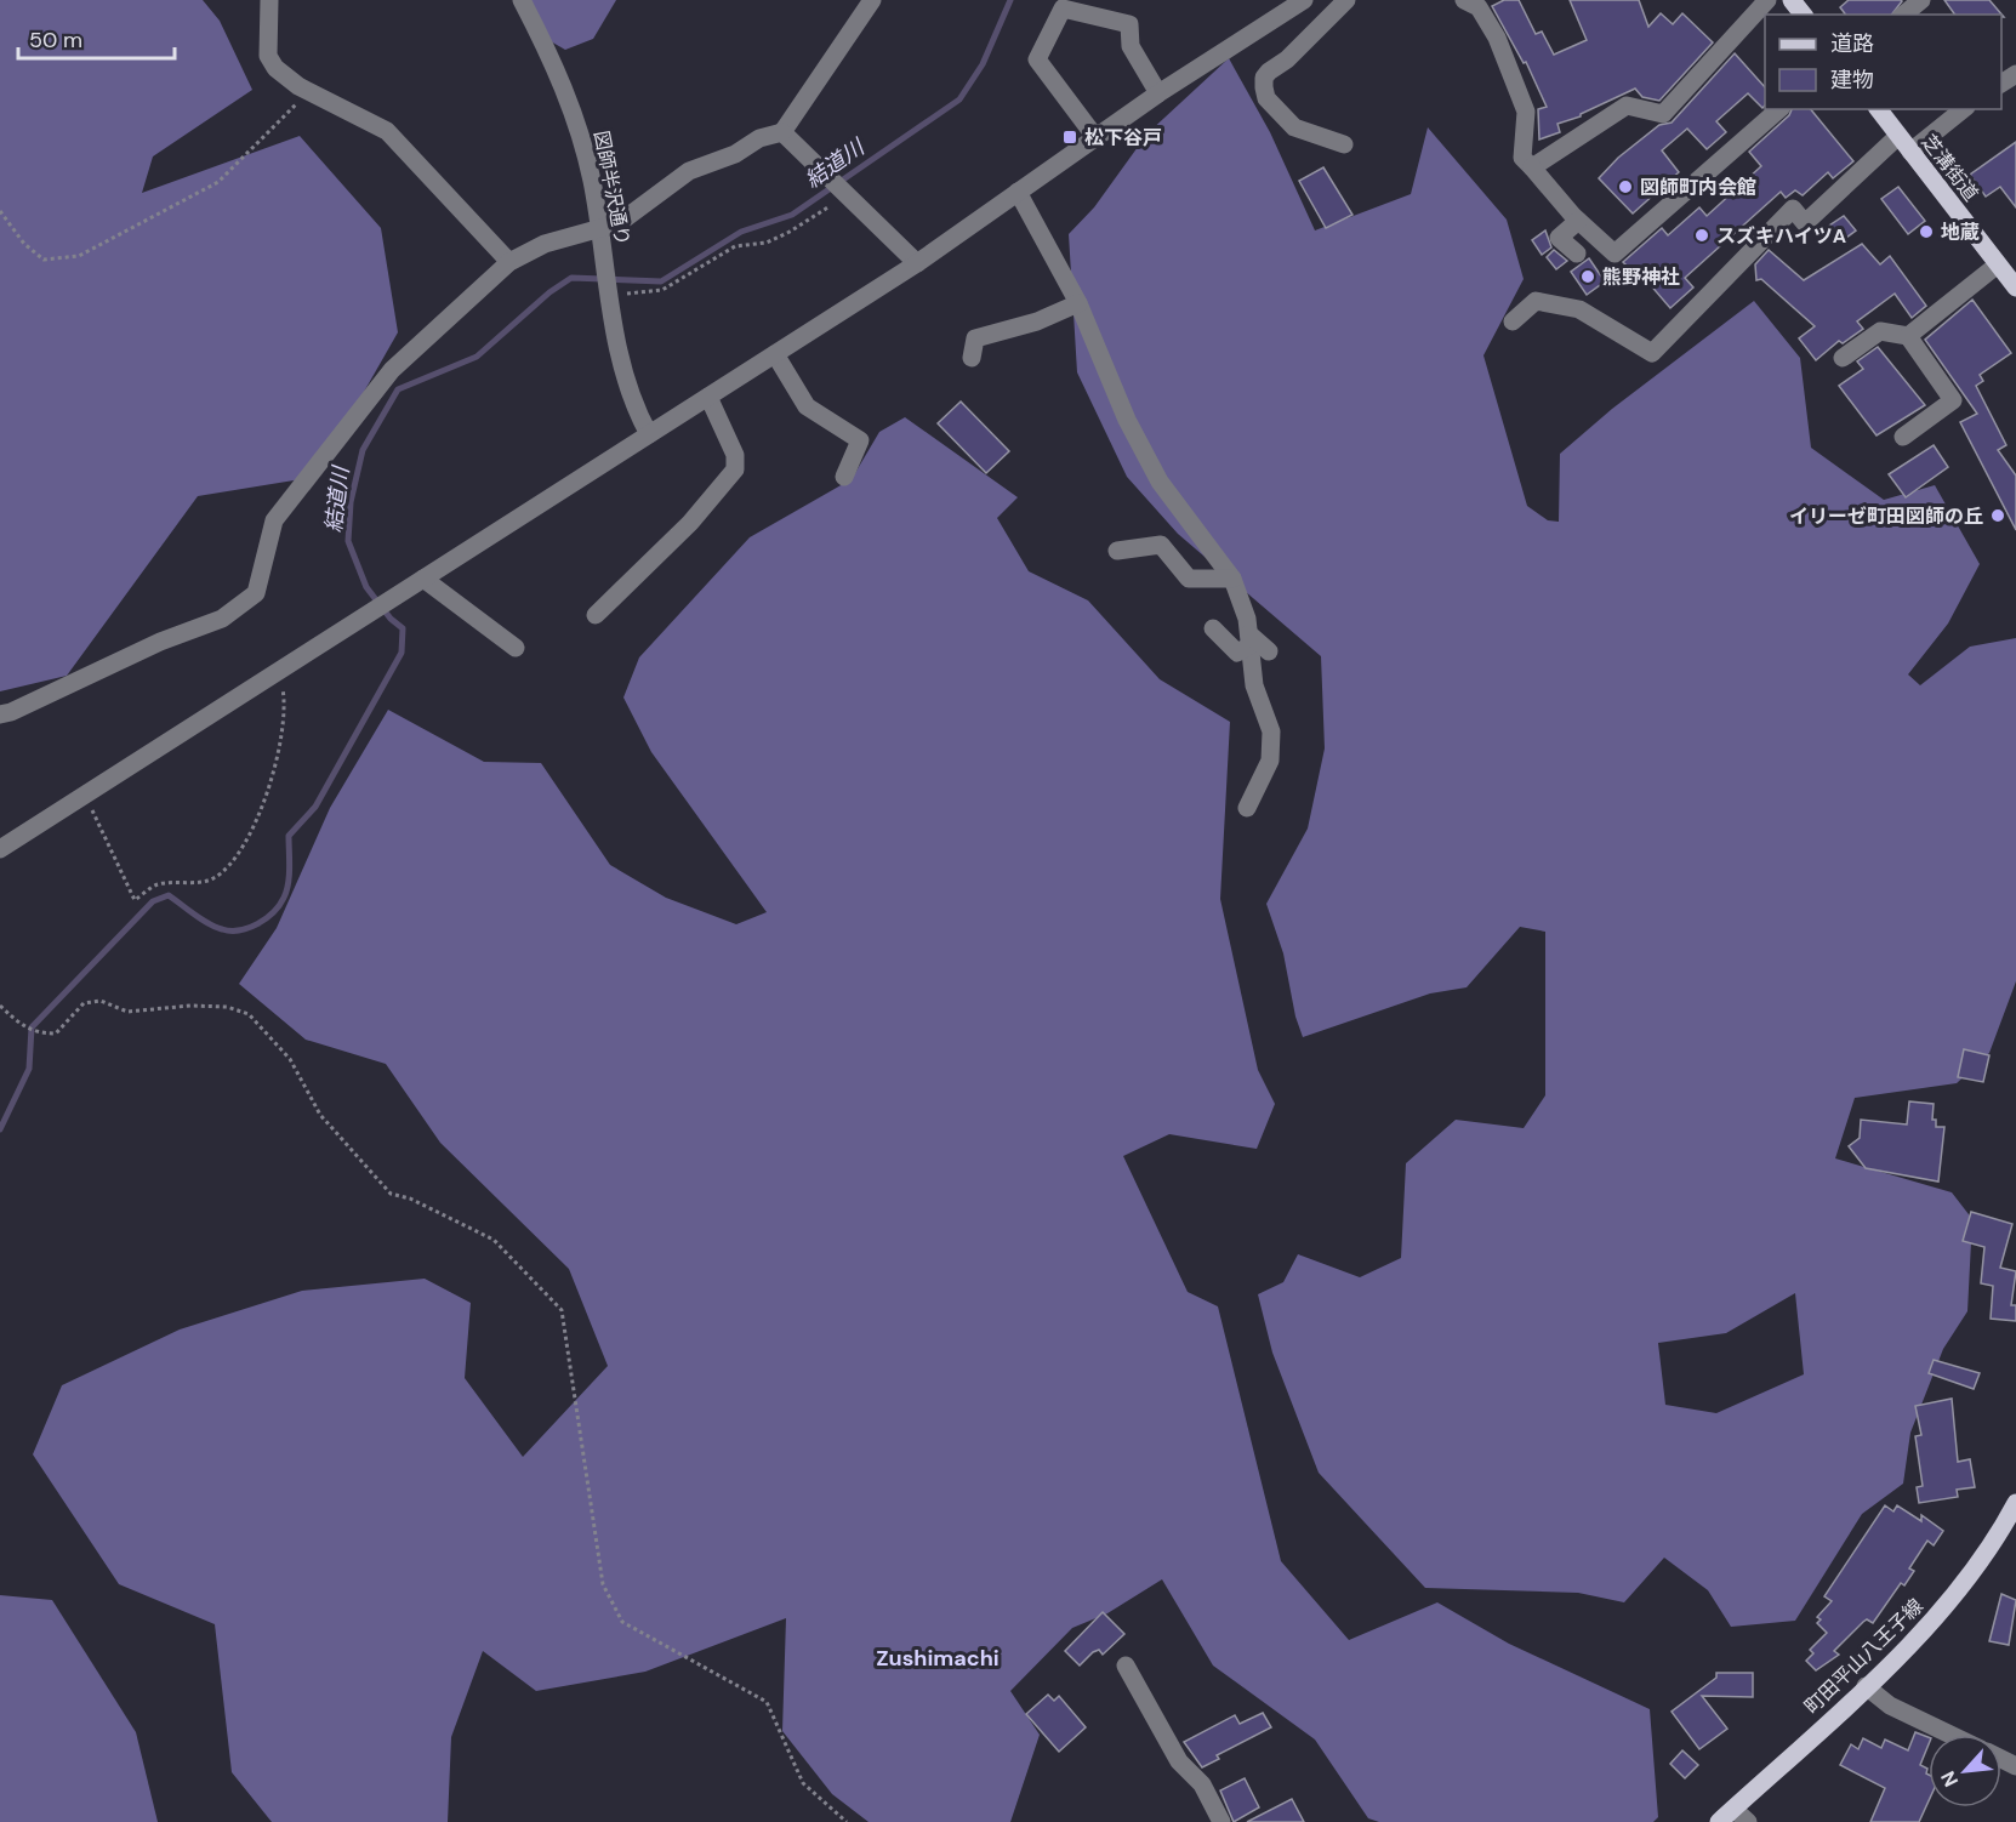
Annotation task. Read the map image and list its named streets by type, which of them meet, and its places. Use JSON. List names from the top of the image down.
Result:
{
  "streets": {
    "main road": ["芝溝街道", "町田平山八王子線"],
    "street": ["図師半沢通り"]
  },
  "districts": ["Zushimachi"],
  "water": ["結道川"],
  "places": {
    "transit": ["松下谷戸"],
    "other": [
      "図師町内会館",
      "地蔵",
      "スズキハイツA",
      "熊野神社",
      "イリーゼ町田図師の丘"
    ]
  },
  "legend": ["道路", "建物"],
  "scale_bar": "50 m",
  "north": "bottom left"
}
